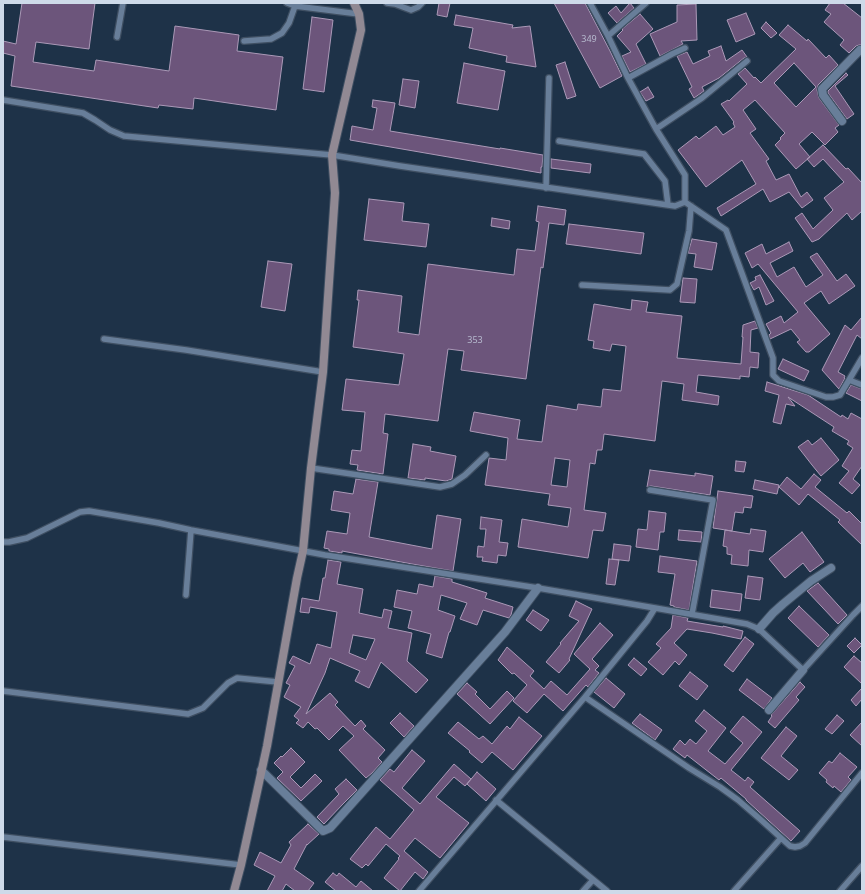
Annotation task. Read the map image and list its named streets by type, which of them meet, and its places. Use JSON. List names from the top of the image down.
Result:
{
  "house_numbers": ["349", "353"]
}
